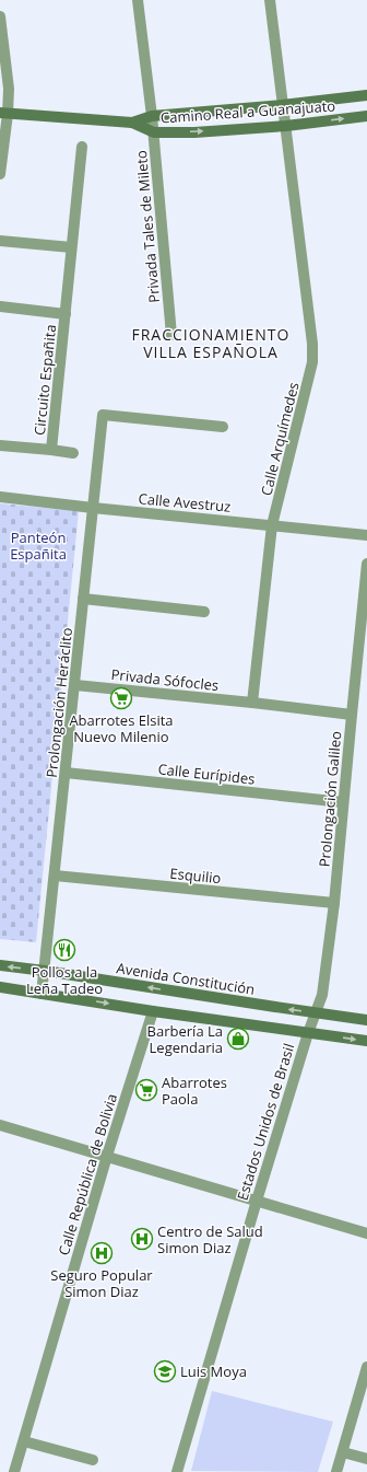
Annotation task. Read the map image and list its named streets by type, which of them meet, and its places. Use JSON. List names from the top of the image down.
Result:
{
  "streets": {
    "main road": ["Camino Real a Guanajuato", "Avenida Constitución"],
    "street": [
      "Privada Tales de Mileto",
      "Circuito Españita",
      "Calle Arquímedes",
      "Calle Avestruz",
      "Privada Sófocles",
      "Prolongación Heráclito",
      "Calle Eurípides",
      "Prolongación Galileo",
      "Esquilio",
      "Estados Unidos de Brasil",
      "Calle República de Bolivia"
    ]
  },
  "crossings": [
    ["Camino Real a Guanajuato", "Privada Tales de Mileto"],
    ["Camino Real a Guanajuato", "Calle Arquímedes"],
    ["Calle Arquímedes", "Calle Avestruz"],
    ["Calle Arquímedes", "Privada Sófocles"],
    ["Calle Avestruz", "Prolongación Heráclito"],
    ["Privada Sófocles", "Prolongación Heráclito"],
    ["Privada Sófocles", "Prolongación Galileo"],
    ["Prolongación Heráclito", "Calle Eurípides"],
    ["Prolongación Heráclito", "Esquilio"],
    ["Prolongación Heráclito", "Avenida Constitución"],
    ["Calle Eurípides", "Prolongación Galileo"],
    ["Prolongación Galileo", "Esquilio"],
    ["Prolongación Galileo", "Avenida Constitución"],
    ["Prolongación Galileo", "Estados Unidos de Brasil"]
  ],
  "districts": ["FRACCIONAMIENTO VILLA ESPAÑOLA"],
  "parks": ["Panteón Españita"],
  "places": {
    "supermarket": ["Abarrotes Elsita Nuevo Milenio", "Abarrotes Paola"],
    "restaurant": ["Pollos a la Leña Tadeo"],
    "shop": ["Barbería La Legendaria"],
    "hospital": ["Centro de Salud Simon Diaz", "Seguro Popular Simon Diaz"],
    "school or university": ["Luis Moya"]
  }
}
